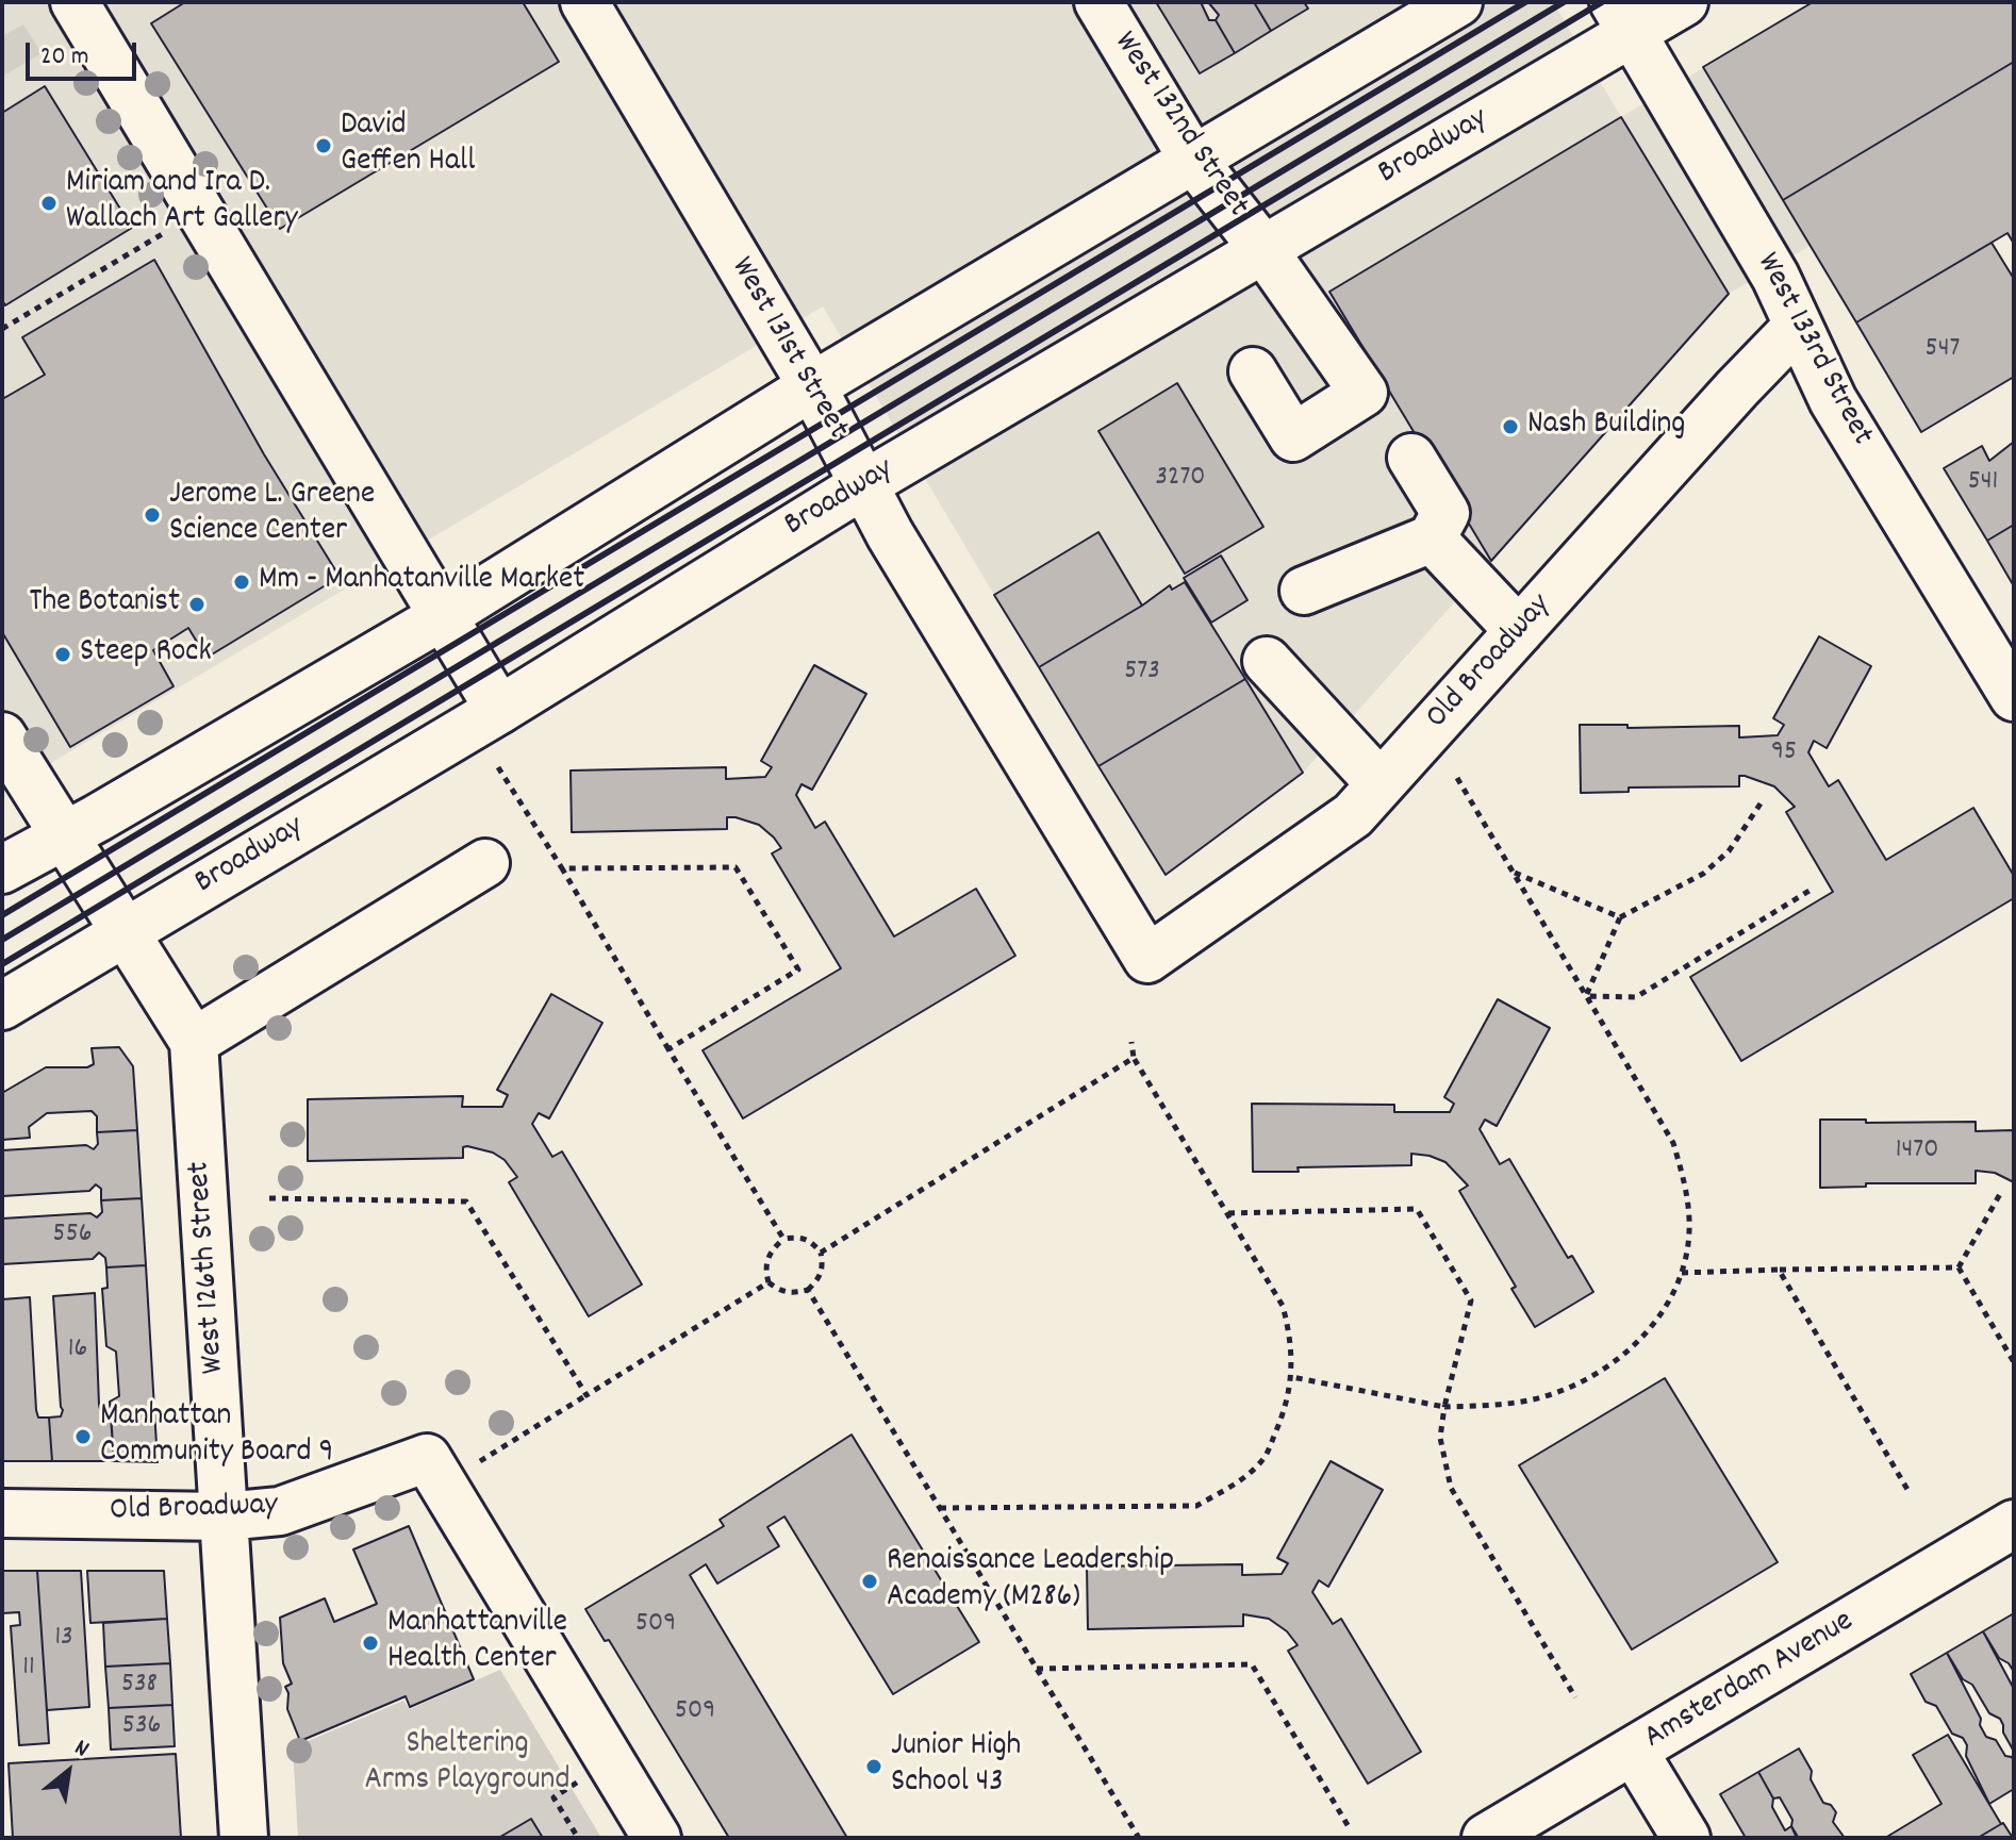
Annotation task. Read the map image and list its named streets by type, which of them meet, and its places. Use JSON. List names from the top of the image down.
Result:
{
  "streets": {
    "street": [
      "West 132nd Street",
      "Broadway",
      "West 131st Street",
      "West 133rd Street",
      "Old Broadway",
      "West 126th Street",
      "Amsterdam Avenue"
    ]
  },
  "crossings": [
    ["West 132nd Street", "Broadway"],
    ["Broadway", "West 131st Street"],
    ["Broadway", "West 133rd Street"],
    ["Broadway", "West 126th Street"],
    ["West 131st Street", "Old Broadway"],
    ["West 133rd Street", "Old Broadway"],
    ["Old Broadway", "West 126th Street"]
  ],
  "parks": ["Sheltering Arms Playground"],
  "places": [
    "David Geffen Hall",
    "Miriam and Ira D. Wallach Art Gallery",
    "Nash Building",
    "Jerome L. Greene Science Center",
    "Mm - Manhatanville Market",
    "The Botanist",
    "Steep Rock",
    "Manhattan Community Board 9",
    "Renaissance Leadership Academy (M286)",
    "Manhattanville Health Center",
    "Junior High School 43"
  ],
  "house_numbers": [
    "547",
    "3270",
    "541",
    "573",
    "95",
    "1470",
    "556",
    "16",
    "509",
    "13",
    "11",
    "538",
    "509",
    "536"
  ],
  "scale_bar": "20 m",
  "north": "top right"
}
